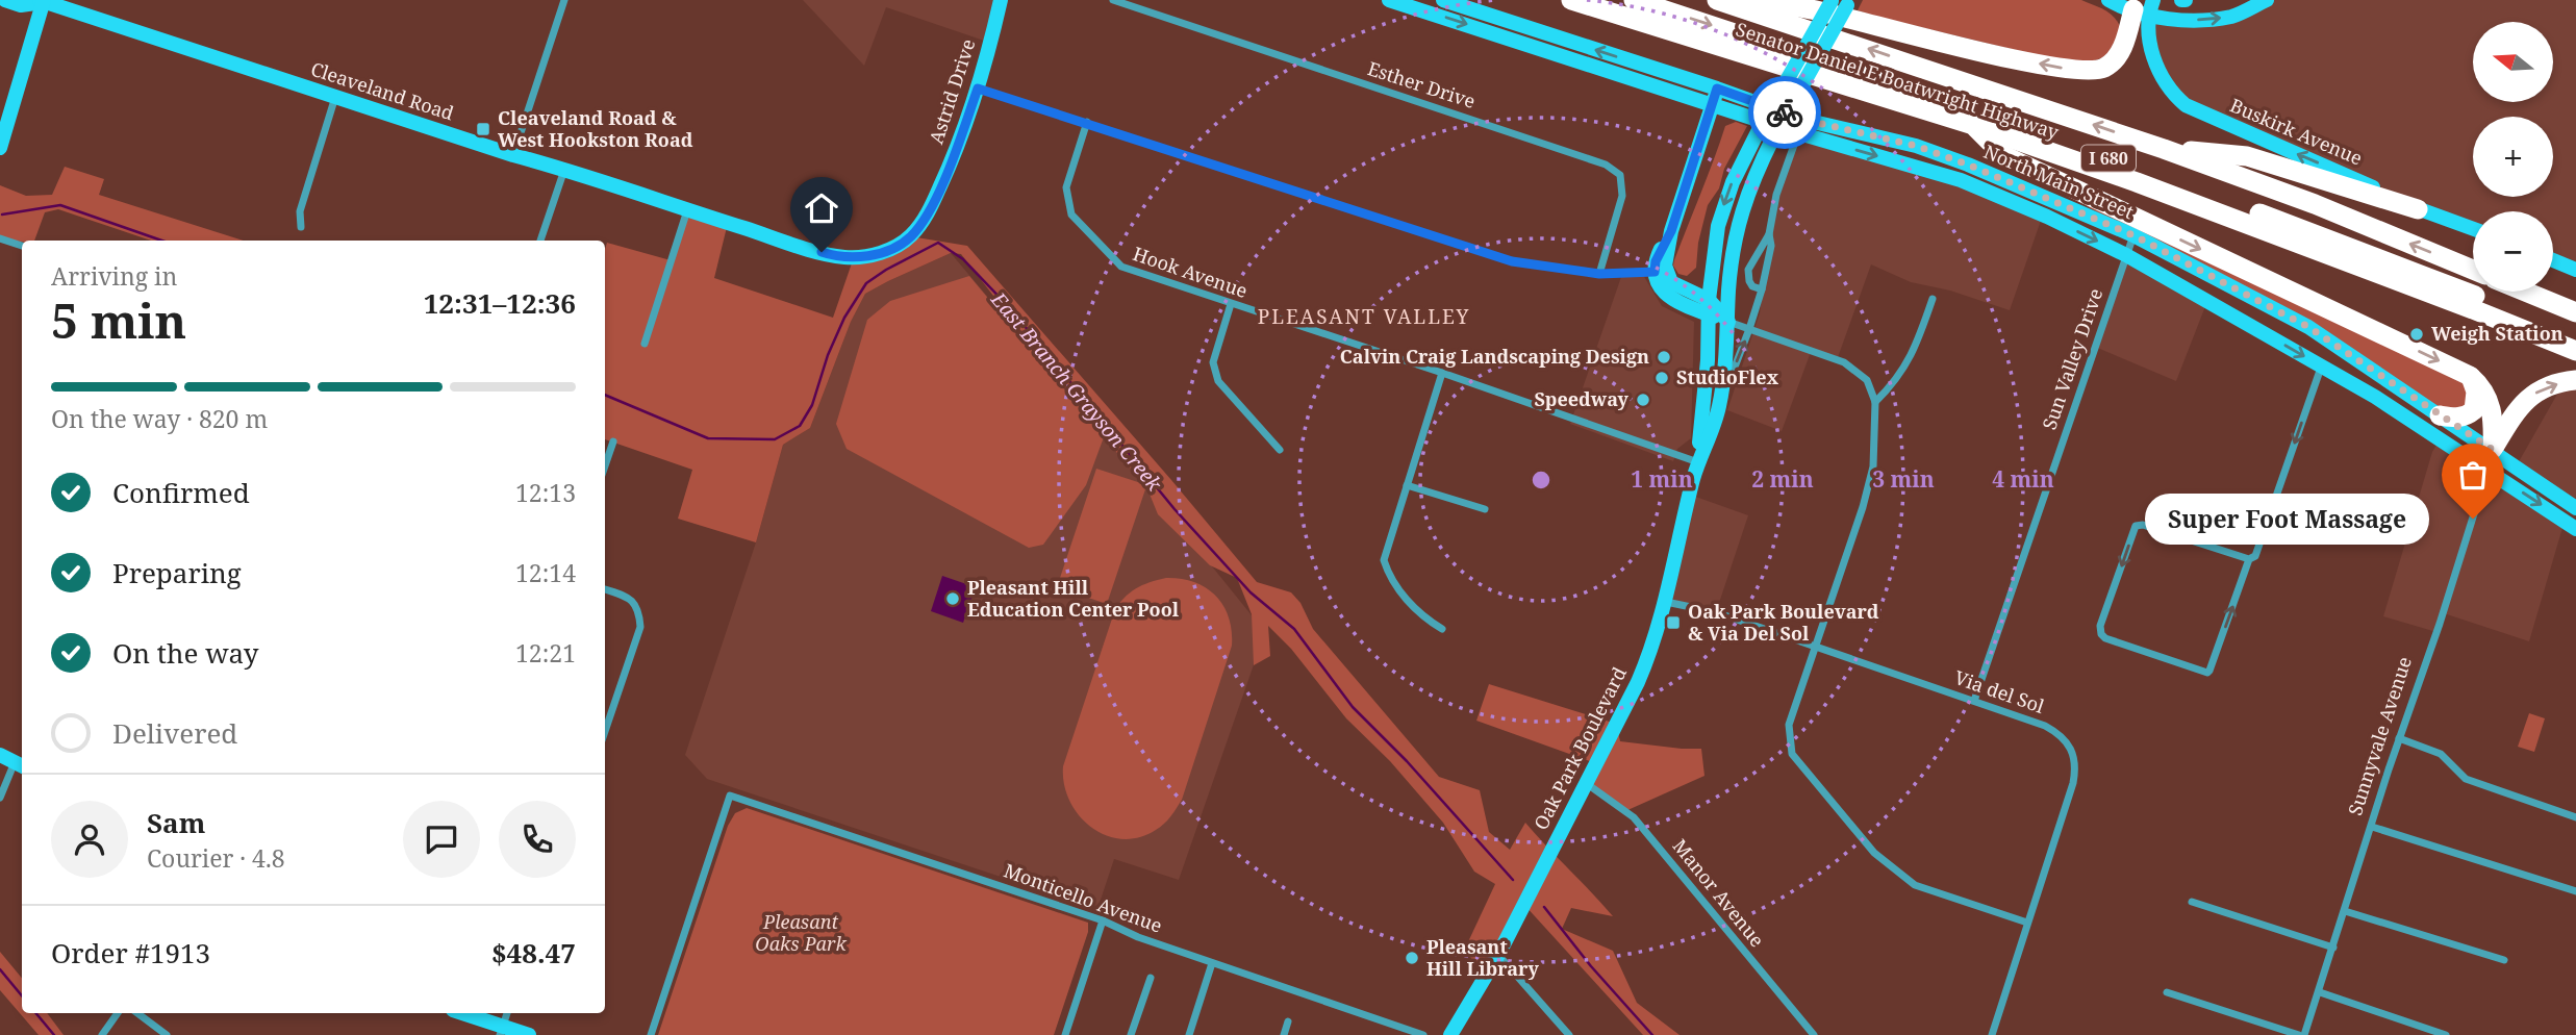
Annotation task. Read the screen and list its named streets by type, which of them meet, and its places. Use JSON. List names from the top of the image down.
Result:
{
  "streets": {
    "highway": ["Senator Daniel E Boatwright Highway", "I 680"],
    "street": [
      "Esther Drive",
      "Cleaveland Road",
      "Astrid Drive",
      "Buskirk Avenue",
      "North Main Street",
      "Hook Avenue",
      "Sun Valley Drive",
      "Via del Sol",
      "Sunnyvale Avenue",
      "Oak Park Boulevard",
      "Manor Avenue",
      "Monticello Avenue"
    ]
  },
  "crossings": [
    ["Cleaveland Road", "Astrid Drive"],
    ["North Main Street", "Sun Valley Drive"],
    ["North Main Street", "Sunnyvale Avenue"],
    ["North Main Street", "Oak Park Boulevard"],
    ["Hook Avenue", "Oak Park Boulevard"],
    ["Sun Valley Drive", "Via del Sol"],
    ["Via del Sol", "Oak Park Boulevard"],
    ["Oak Park Boulevard", "Manor Avenue"]
  ],
  "one_way": ["Buskirk Avenue"],
  "districts": ["PLEASANT VALLEY"],
  "water": ["East Branch Grayson Creek"],
  "parks": ["Pleasant Oaks Park"],
  "places": {
    "transit": ["Cleaveland Road & West Hookston Road", "Oak Park Boulevard & Via Del Sol"],
    "other": [
      "Weigh Station",
      "Calvin Craig Landscaping Design",
      "StudioFlex",
      "Speedway",
      "Super Foot Massage",
      "Pleasant Hill Education Center Pool",
      "Pleasant Hill Library"
    ]
  },
  "north": "left",
  "page": {
    "map_buttons": ["+", "−"],
    "heading": ["5 min", "Arriving in", "12:31–12:36"],
    "panel": [
      "Sam",
      "Courier · 4.8",
      "Order #1913",
      "$48.47"
    ],
    "bar": "On the way · 820 m",
    "list": [
      ["Confirmed", "12:13"],
      ["Preparing", "12:14"],
      ["On the way", "12:21"],
      "Delivered"
    ],
    "bubble": "Super Foot Massage"
  },
  "rings": [
    "1 min",
    "2 min",
    "3 min",
    "4 min"
  ]
}
